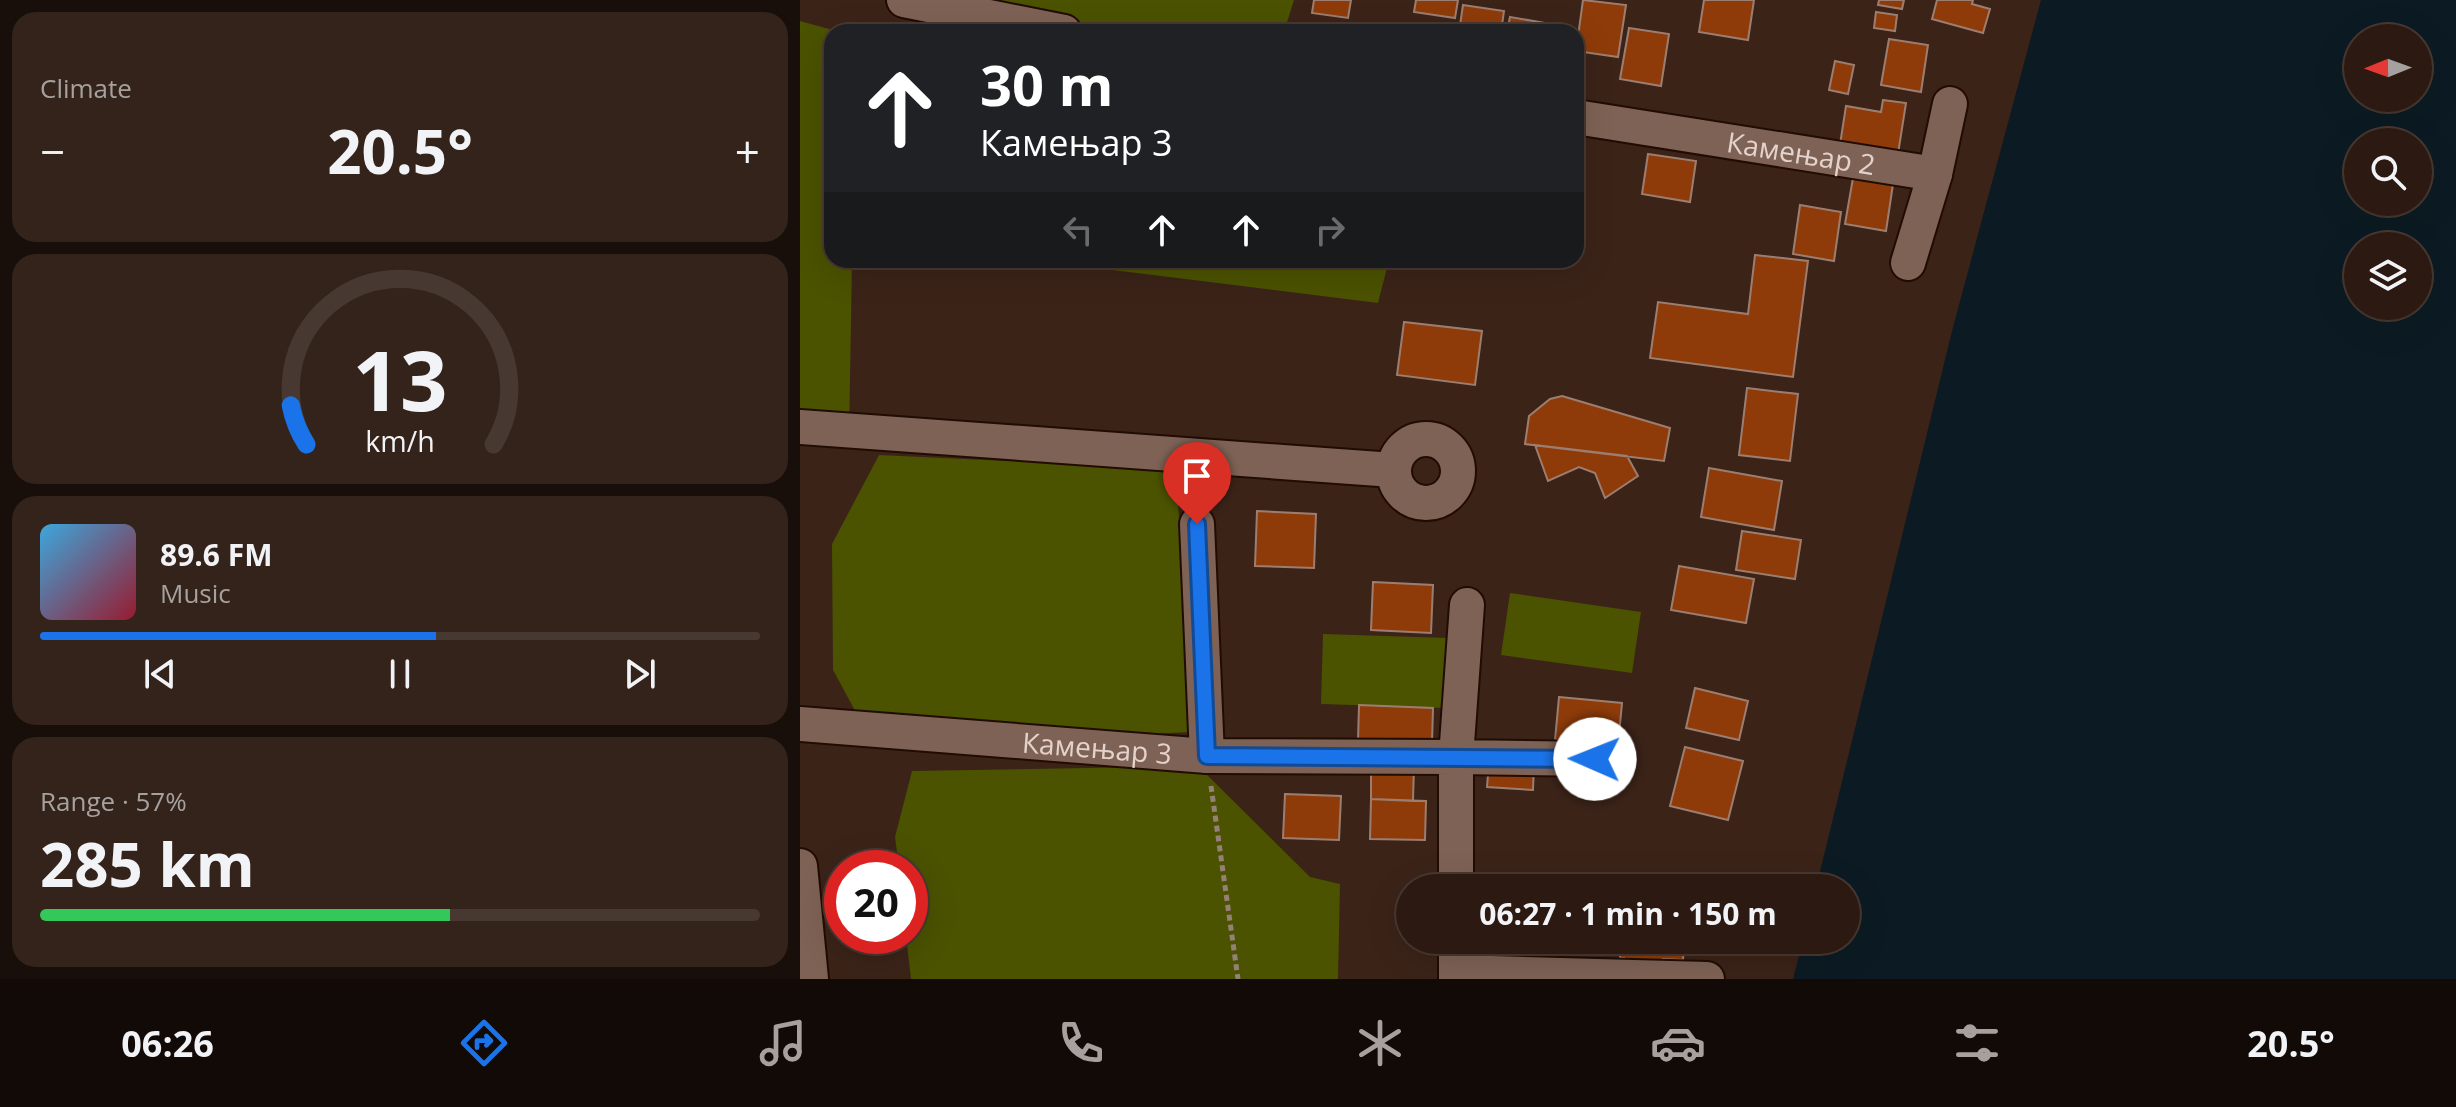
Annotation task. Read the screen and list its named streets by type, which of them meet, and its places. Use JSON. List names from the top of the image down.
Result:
{
  "streets": {
    "street": ["Камењар 2", "Камењар 3"]
  },
  "north": "left",
  "page": {
    "tile": [
      "Climate",
      ["Range · 57%", "285 km"]
    ],
    "turn": ["30 m", "Камењар 3"],
    "heat": ["−", "20.5°", "+"],
    "song": ["89.6 FM", "Music"],
    "limit": "20",
    "trip": "06:27 · 1 min · 150 m",
    "tabs": ["06:26", "20.5°"],
    "gauge": ["13", "km/h"]
  }
}
